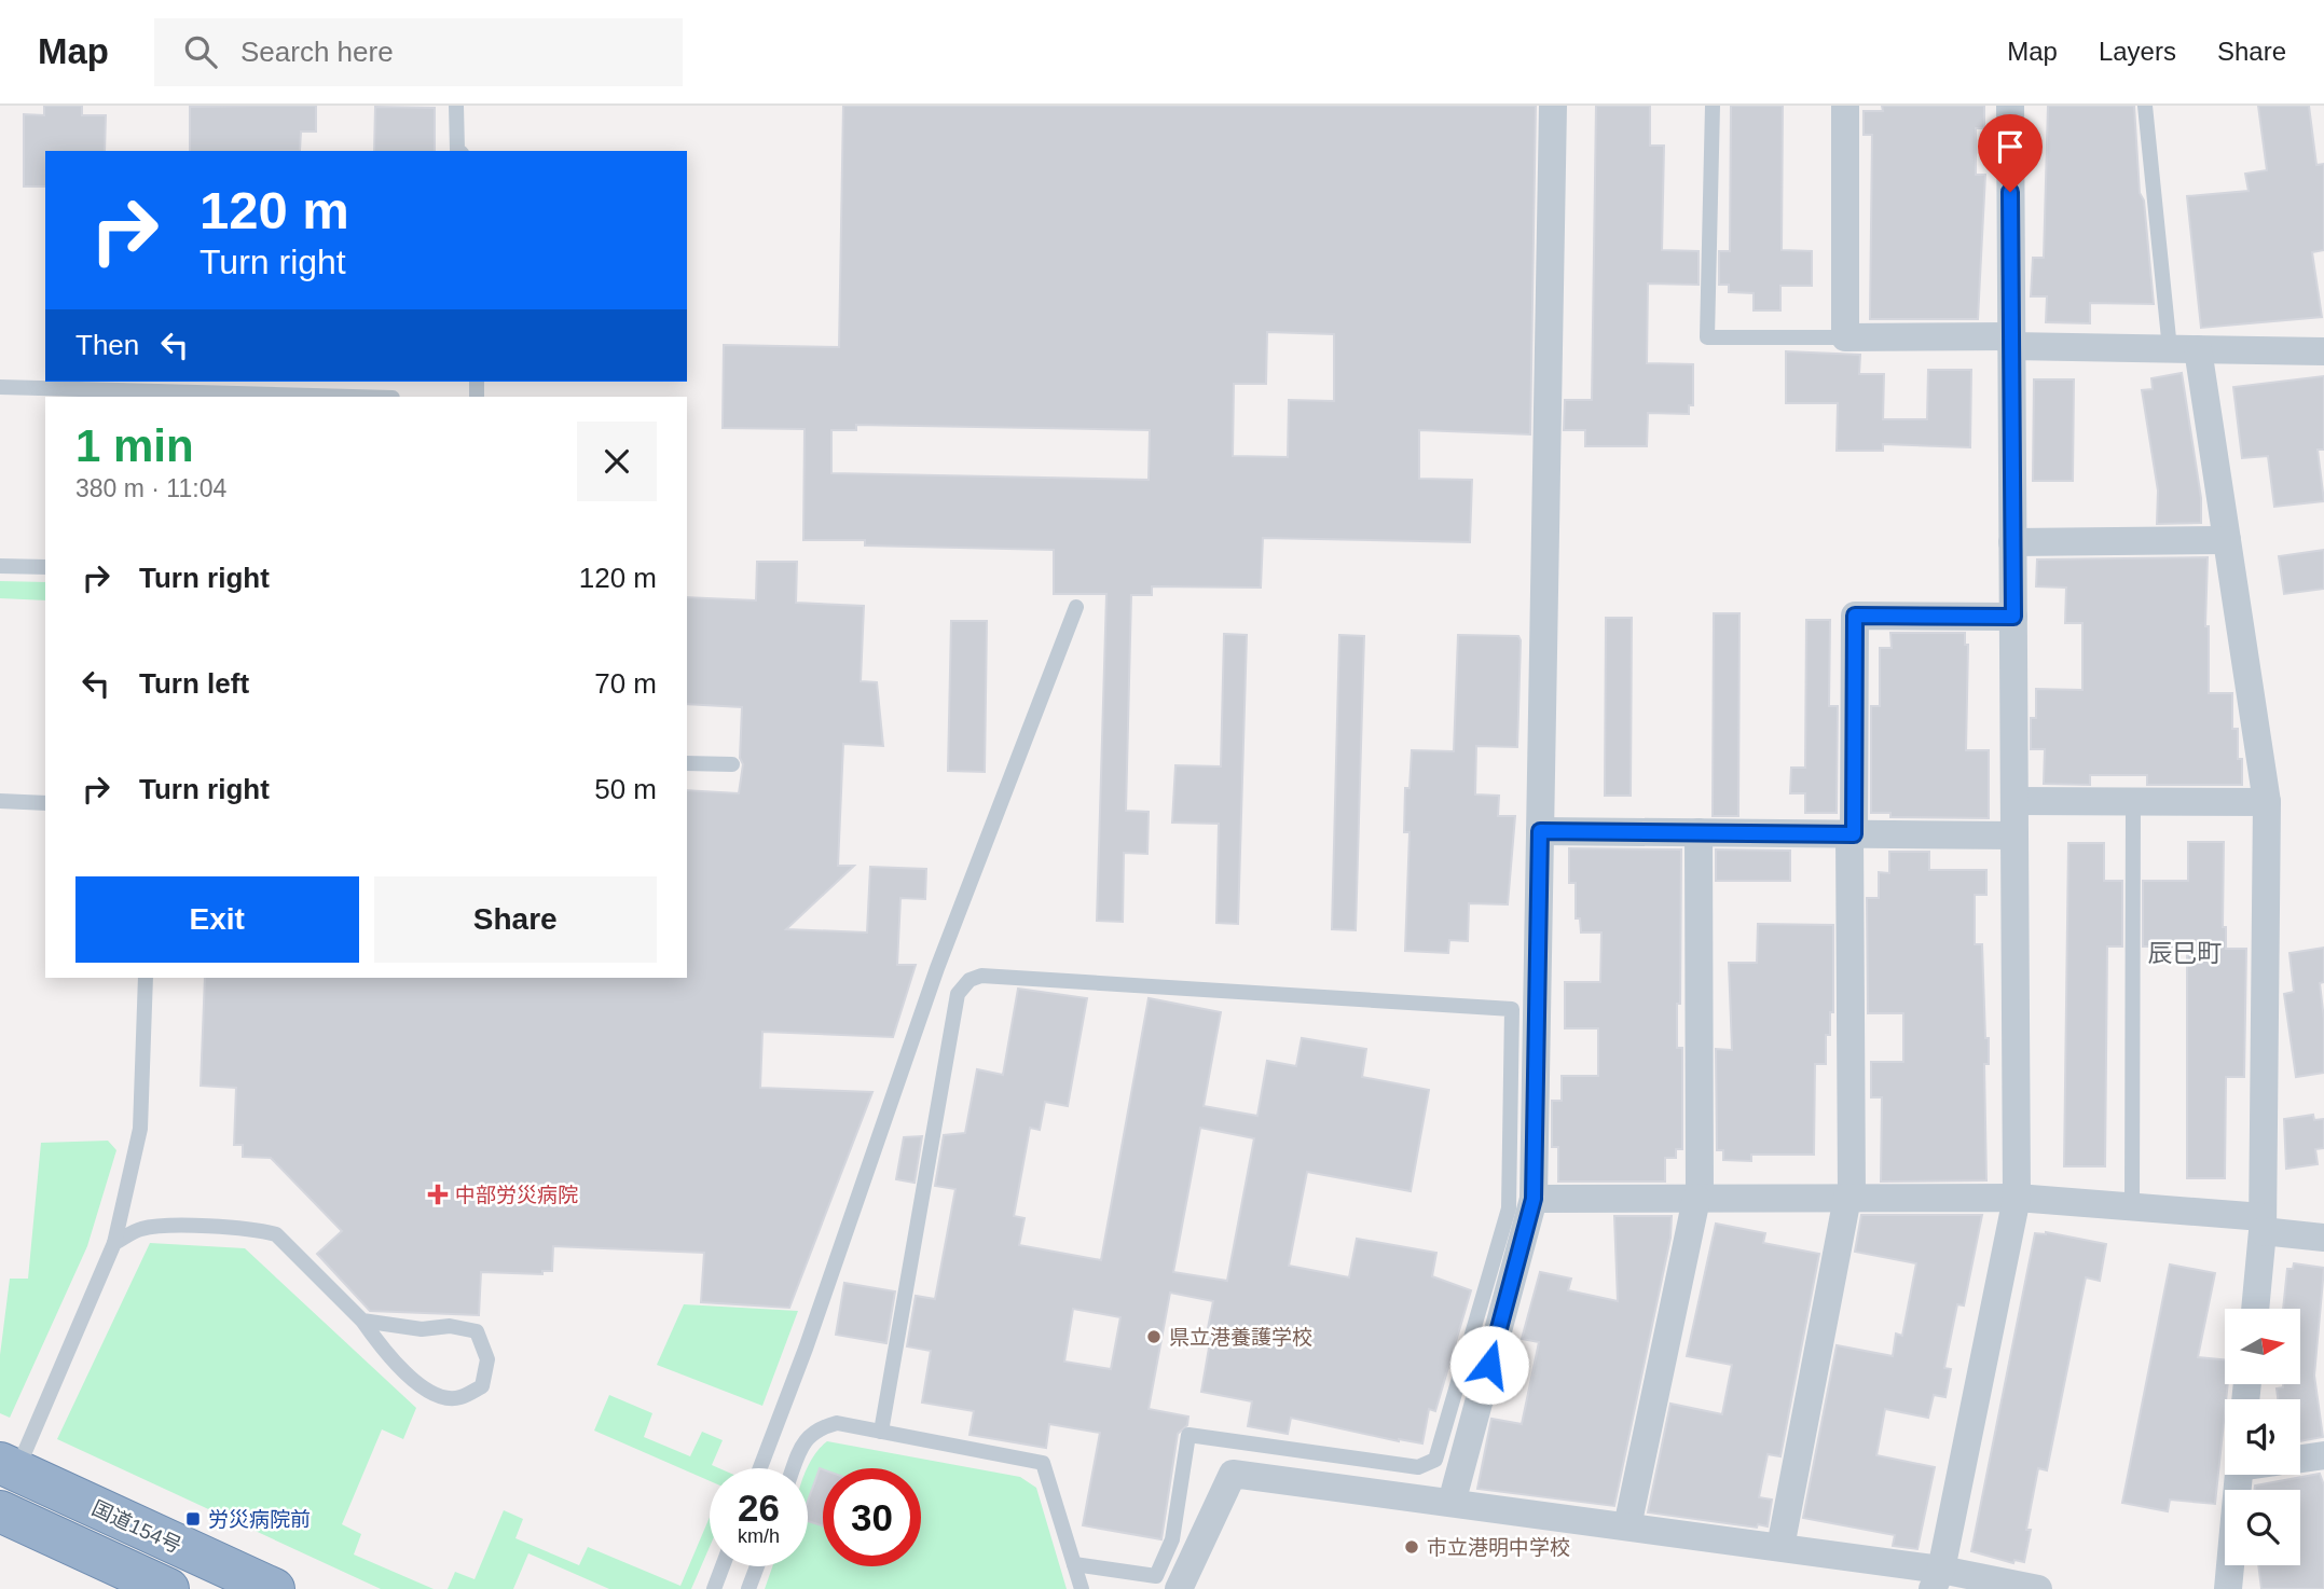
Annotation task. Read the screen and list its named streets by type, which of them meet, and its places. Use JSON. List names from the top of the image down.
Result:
{
  "streets": {
    "highway": ["国道154号"]
  },
  "districts": ["辰巳町"],
  "places": {
    "health": ["中部労災病院"],
    "other": ["県立港養護学校", "市立港明中学校"],
    "transit": ["労災病院前"]
  },
  "north": "right",
  "page": {
    "header": "Map",
    "search": "Search here",
    "nav": ["Map", "Layers", "Share"],
    "turn": ["120 m", "Turn right"],
    "then": "Then",
    "heading": ["1 min", "380 m · 11:04"],
    "list": [
      {
        "name": "Turn right",
        "value": "120 m"
      },
      {
        "name": "Turn left",
        "value": "70 m"
      },
      {
        "name": "Turn right",
        "value": "50 m"
      }
    ],
    "buttons": ["Exit", "Share"],
    "speed": "26 km/h",
    "limit": "30"
  }
}
